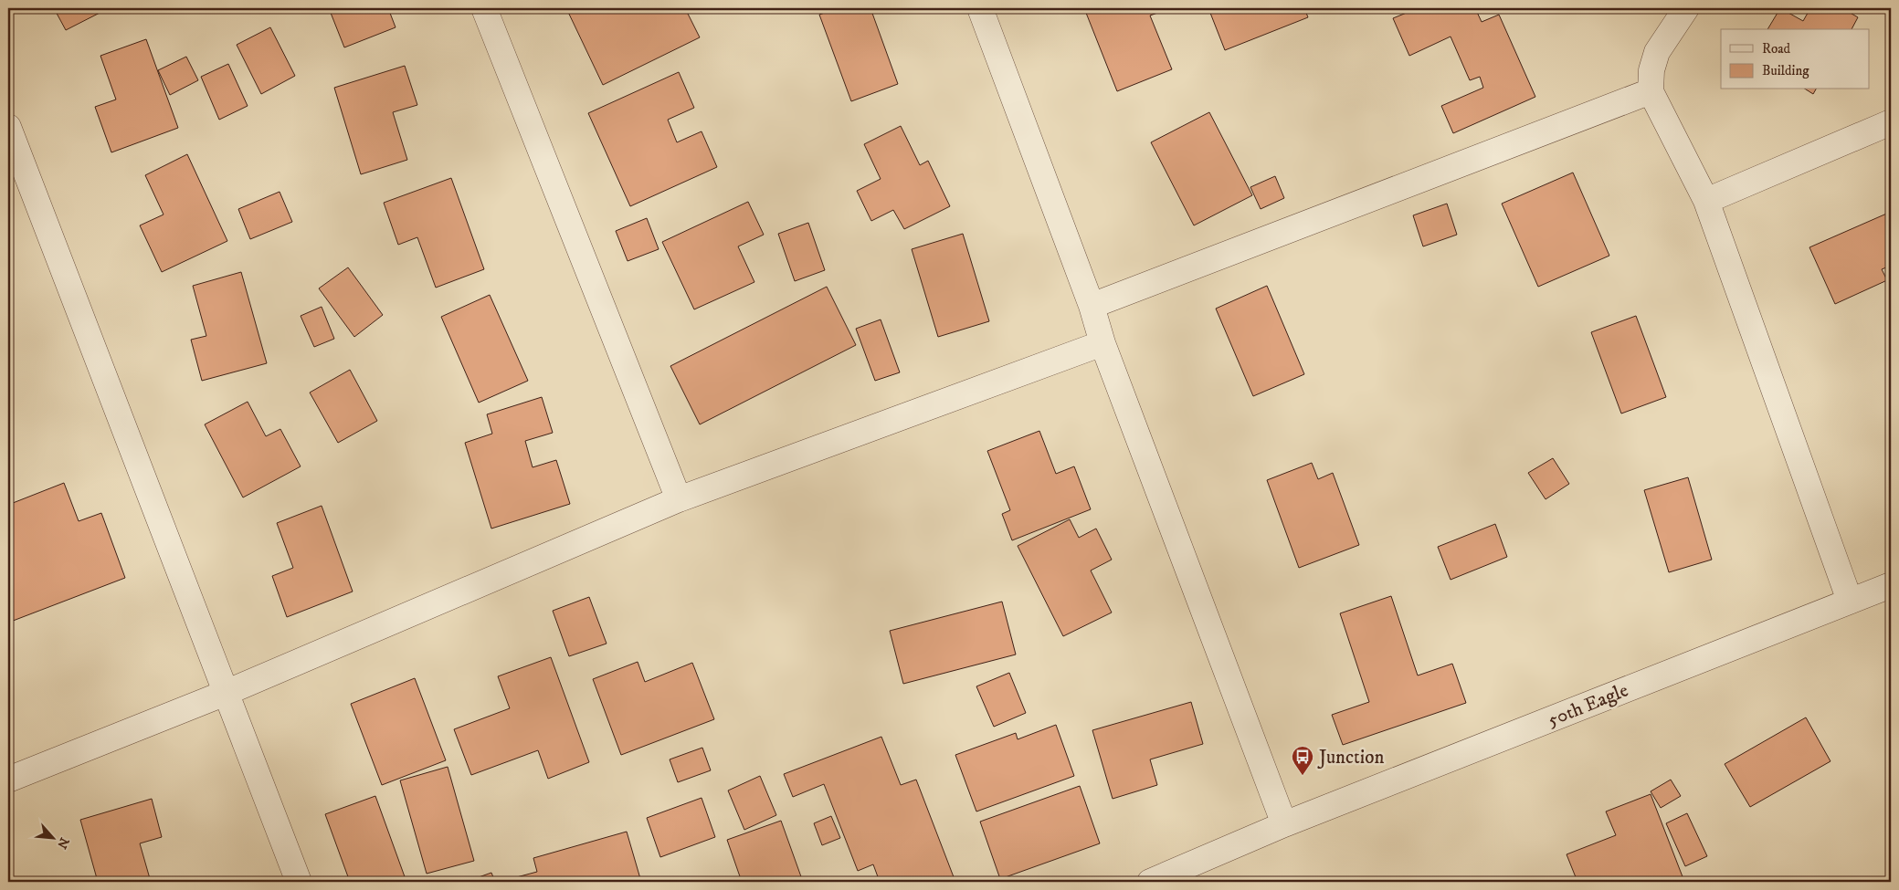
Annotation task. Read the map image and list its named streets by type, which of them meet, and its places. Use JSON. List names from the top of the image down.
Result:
{
  "streets": {
    "street": ["50th Eagle"]
  },
  "places": {
    "bus stop": ["Junction"]
  },
  "legend": ["Road", "Building"],
  "north": "bottom right"
}
